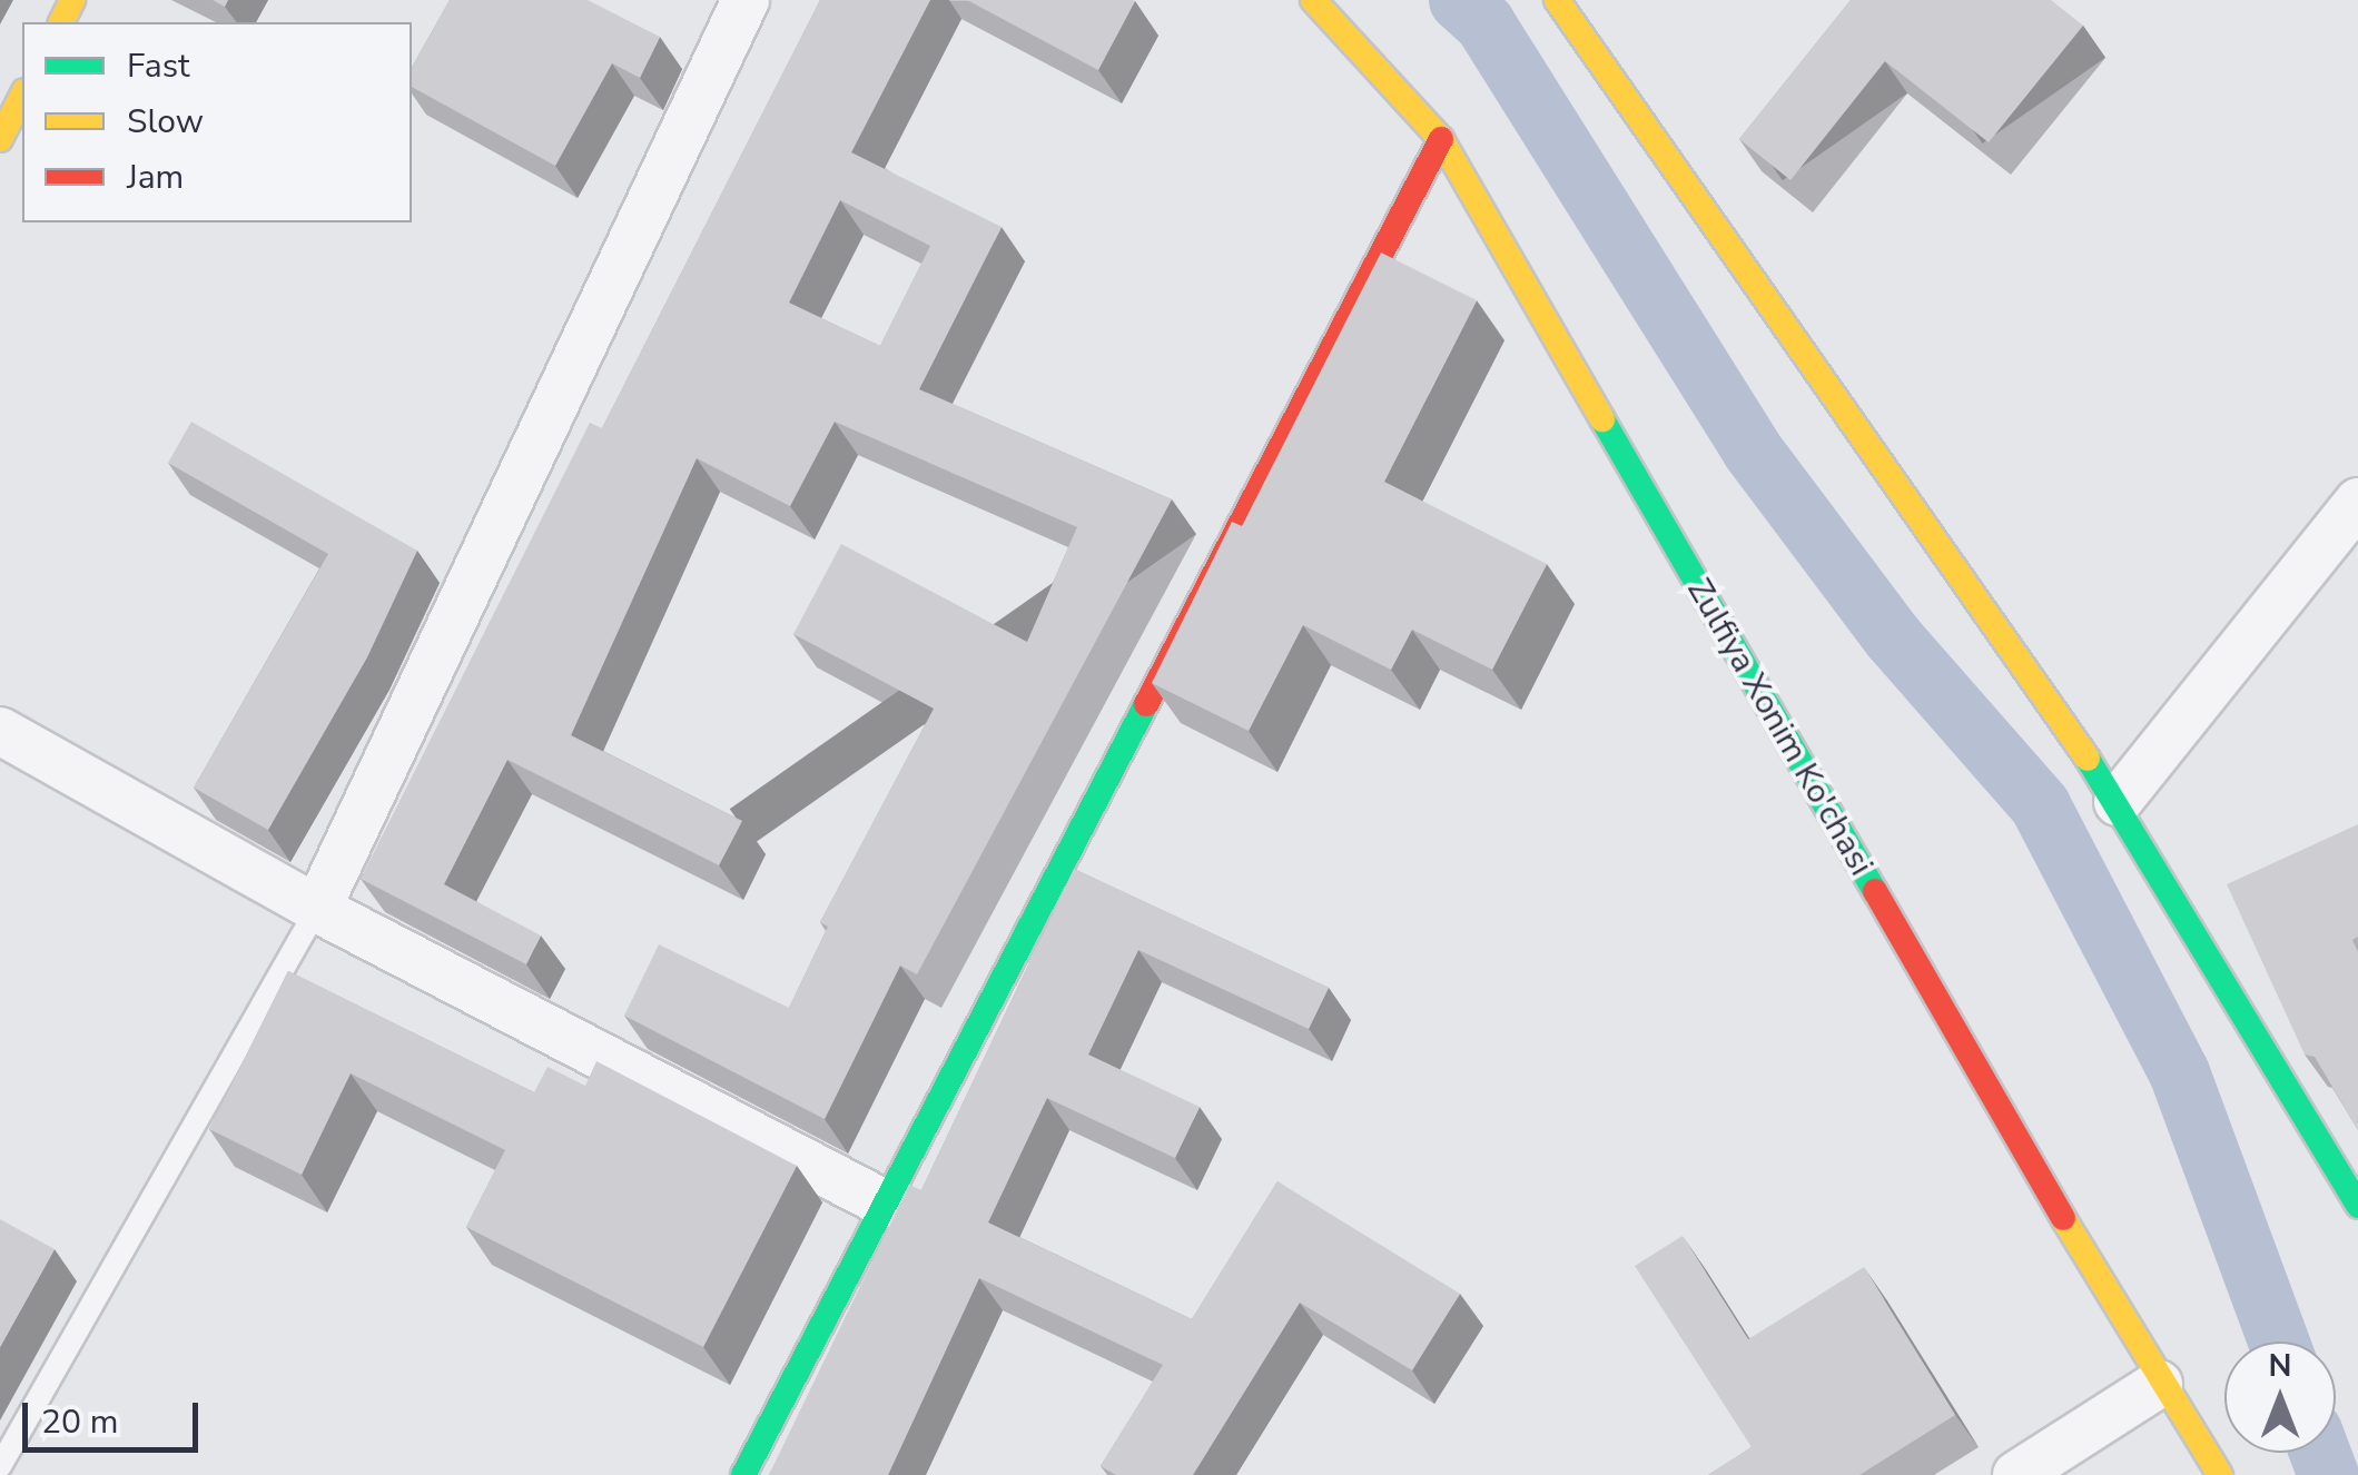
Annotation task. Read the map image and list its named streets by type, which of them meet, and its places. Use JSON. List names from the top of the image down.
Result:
{
  "streets": {
    "street": ["Zulfiya Xonim Ko'chasi"]
  },
  "legend": ["Fast", "Slow", "Jam"],
  "scale_bar": "20 m",
  "north": "top"
}
